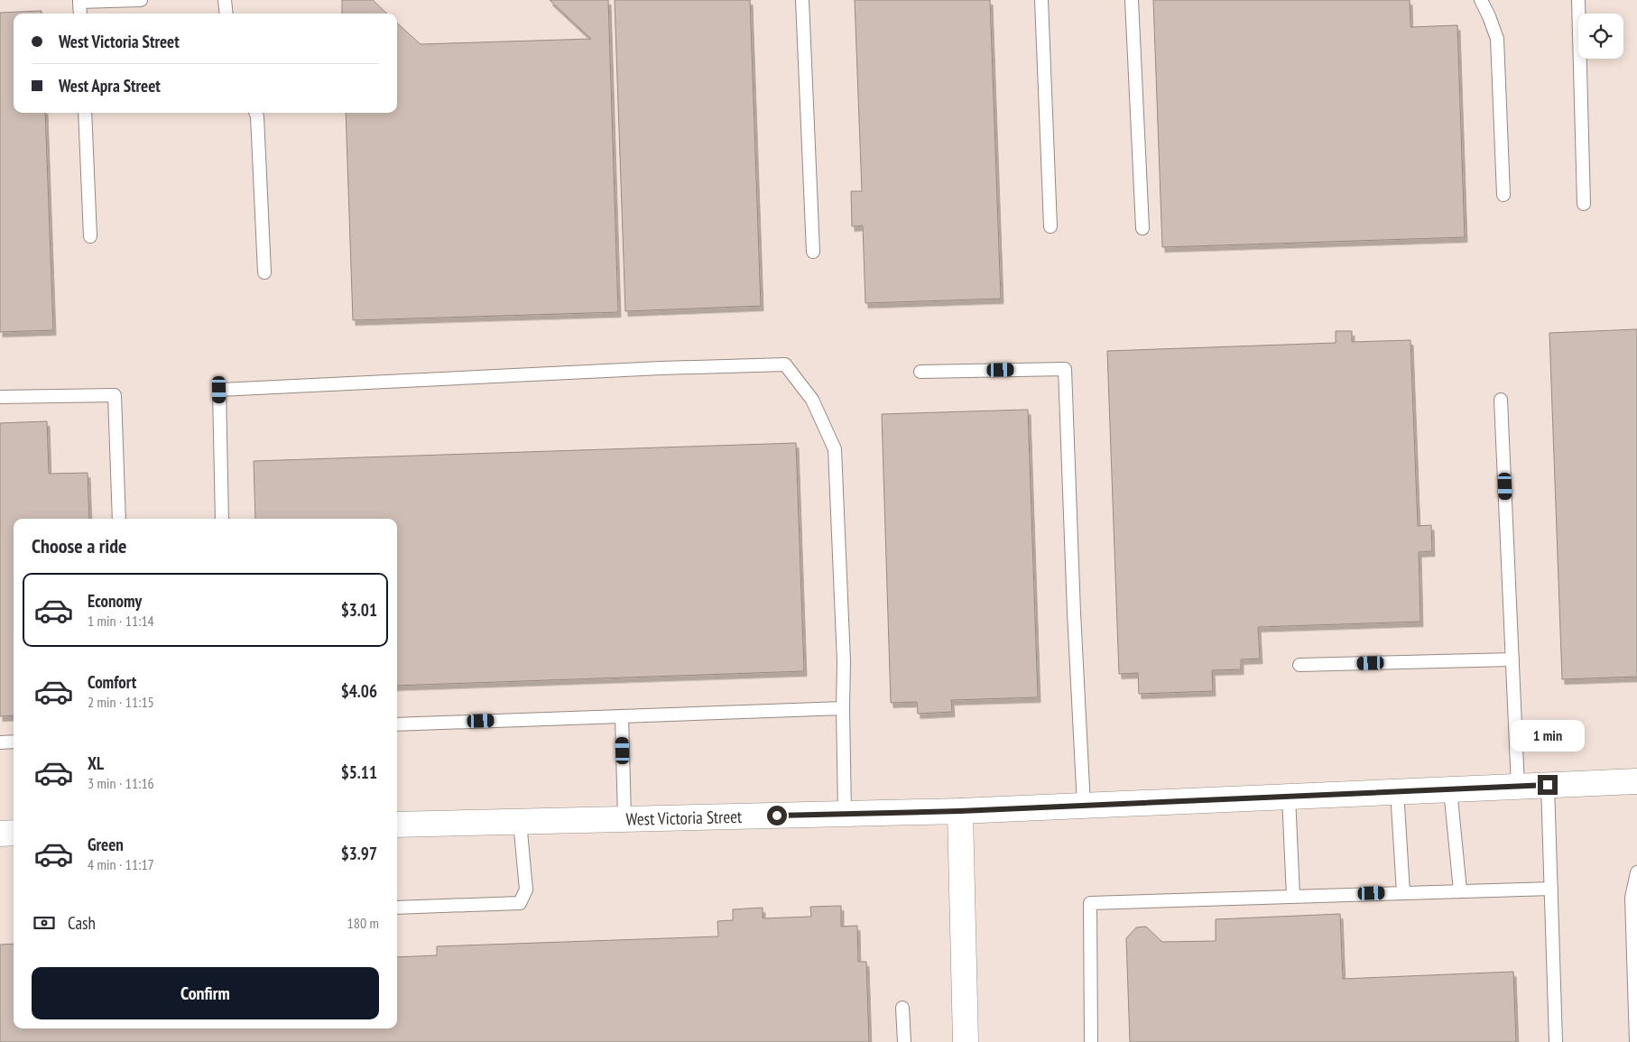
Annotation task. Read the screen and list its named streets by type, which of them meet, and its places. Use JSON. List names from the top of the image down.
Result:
{
  "streets": {
    "street": ["West Victoria Street"]
  },
  "page": {
    "banner": ["West Victoria Street", "West Apra Street"],
    "heading": "Choose a ride",
    "list": [
      {
        "name": "Economy",
        "note": "1 min · 11:14",
        "value": "$3.01"
      },
      {
        "name": "Comfort",
        "note": "2 min · 11:15",
        "value": "$4.06"
      },
      {
        "name": "XL",
        "note": "3 min · 11:16",
        "value": "$5.11"
      },
      {
        "name": "Green",
        "note": "4 min · 11:17",
        "value": "$3.97"
      }
    ],
    "bubble": "1 min",
    "pay": ["Cash", "180 m"],
    "buttons": "Confirm"
  }
}
